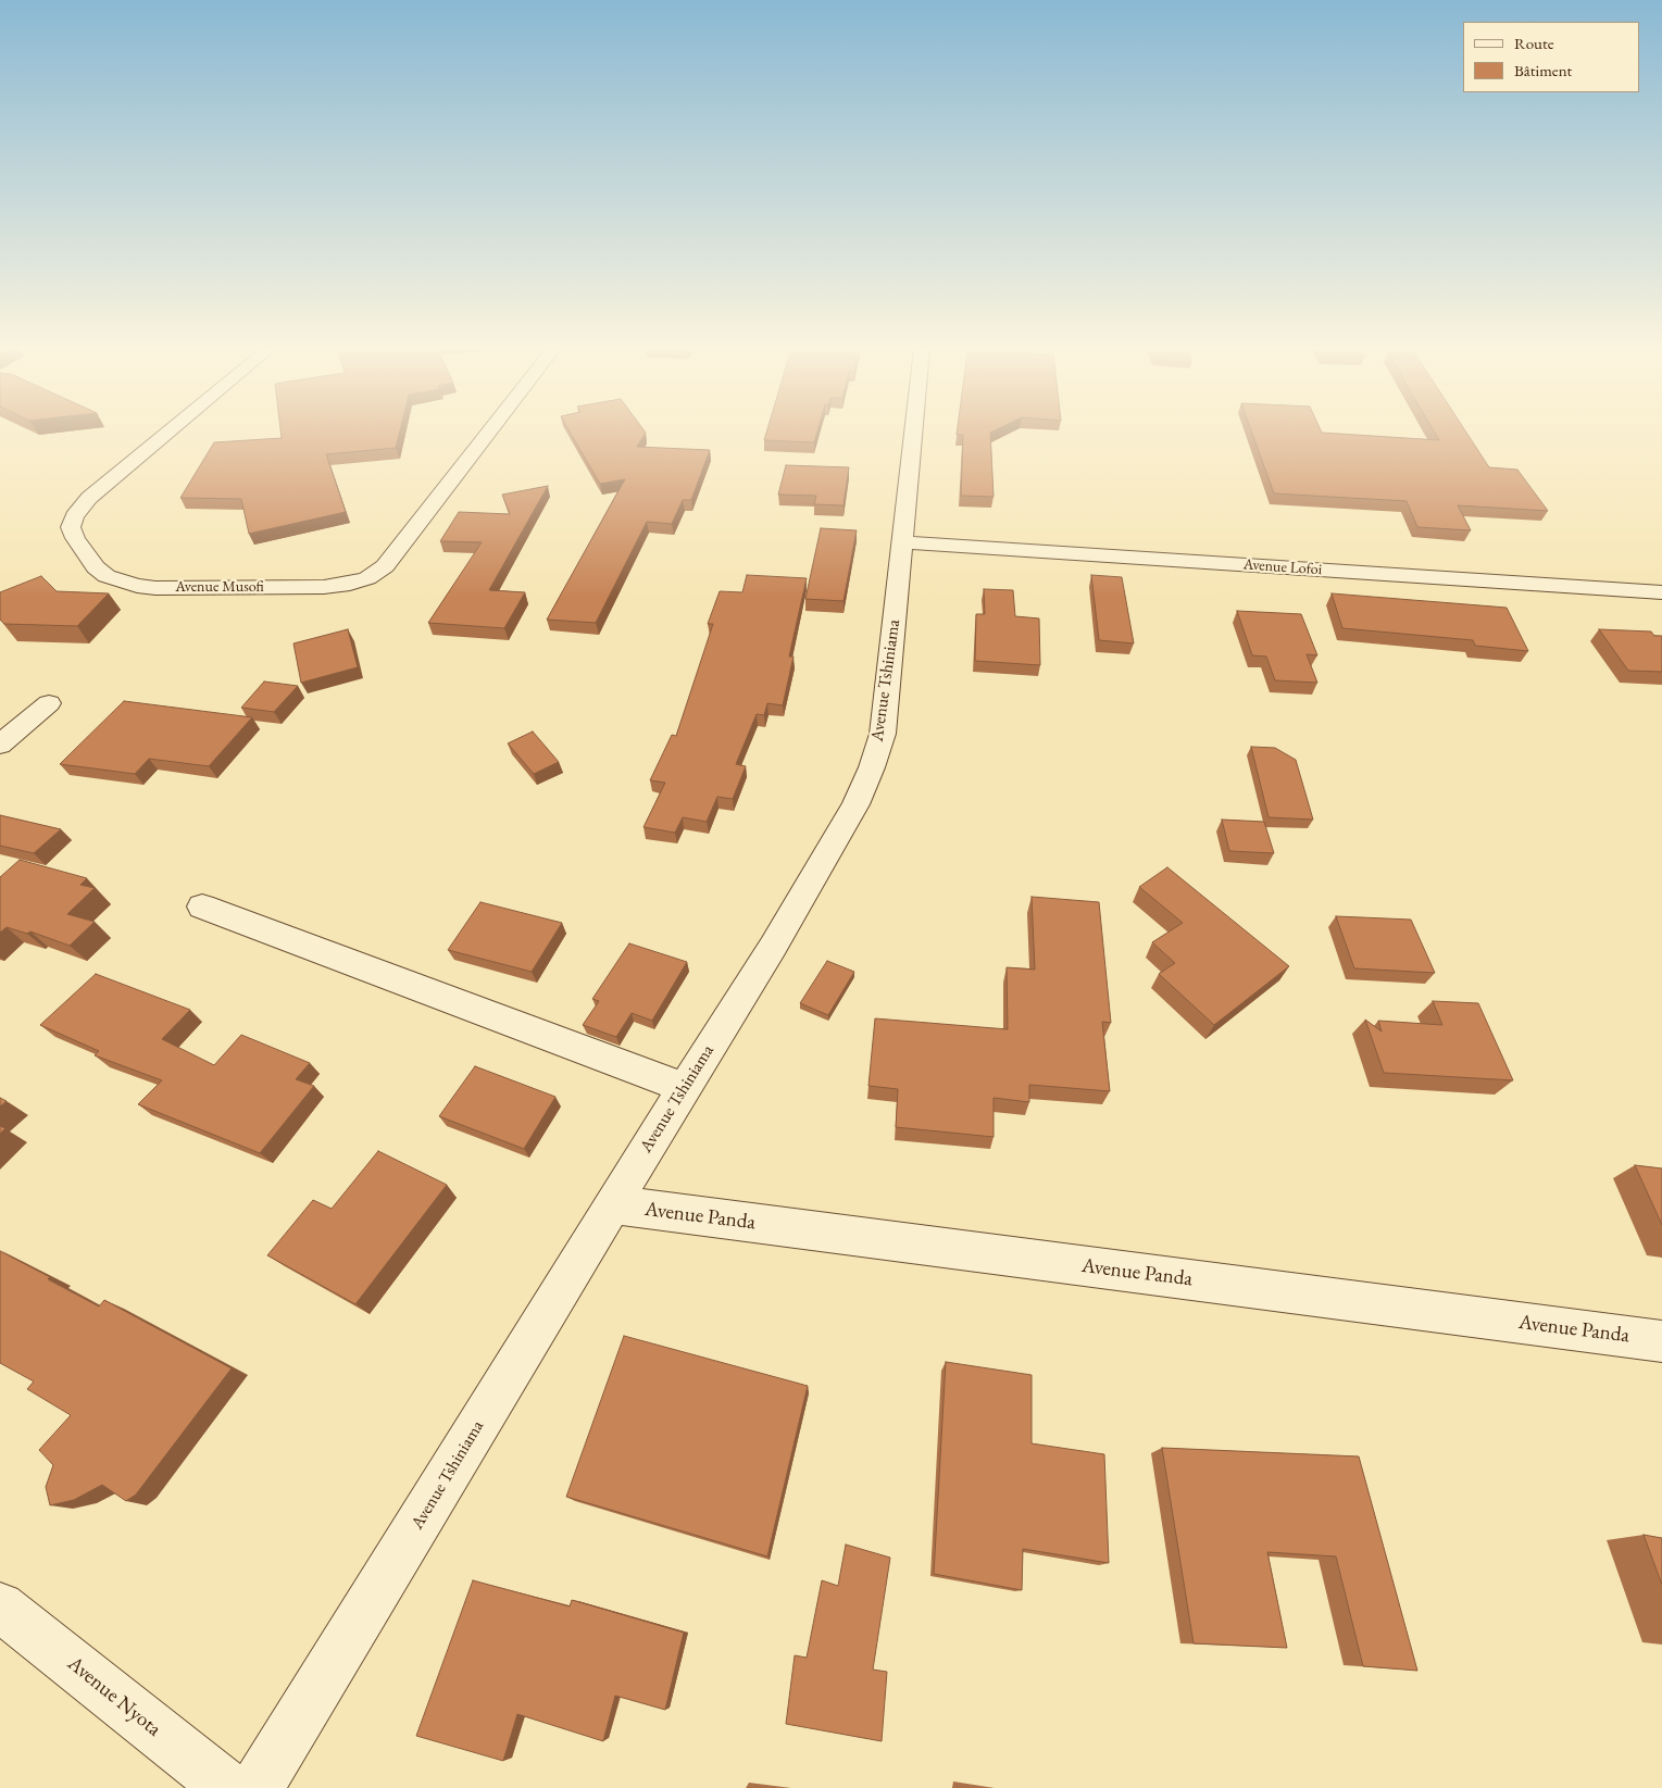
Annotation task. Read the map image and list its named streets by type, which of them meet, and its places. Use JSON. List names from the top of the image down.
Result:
{
  "streets": {
    "street": [
      "Avenue Lofoi",
      "Avenue Musofi",
      "Avenue Tshiniama",
      "Avenue Panda",
      "Avenue Nyota"
    ]
  },
  "crossings": [
    ["Avenue Lofoi", "Avenue Tshiniama"],
    ["Avenue Tshiniama", "Avenue Panda"]
  ],
  "legend": ["Route", "Bâtiment"]
}
